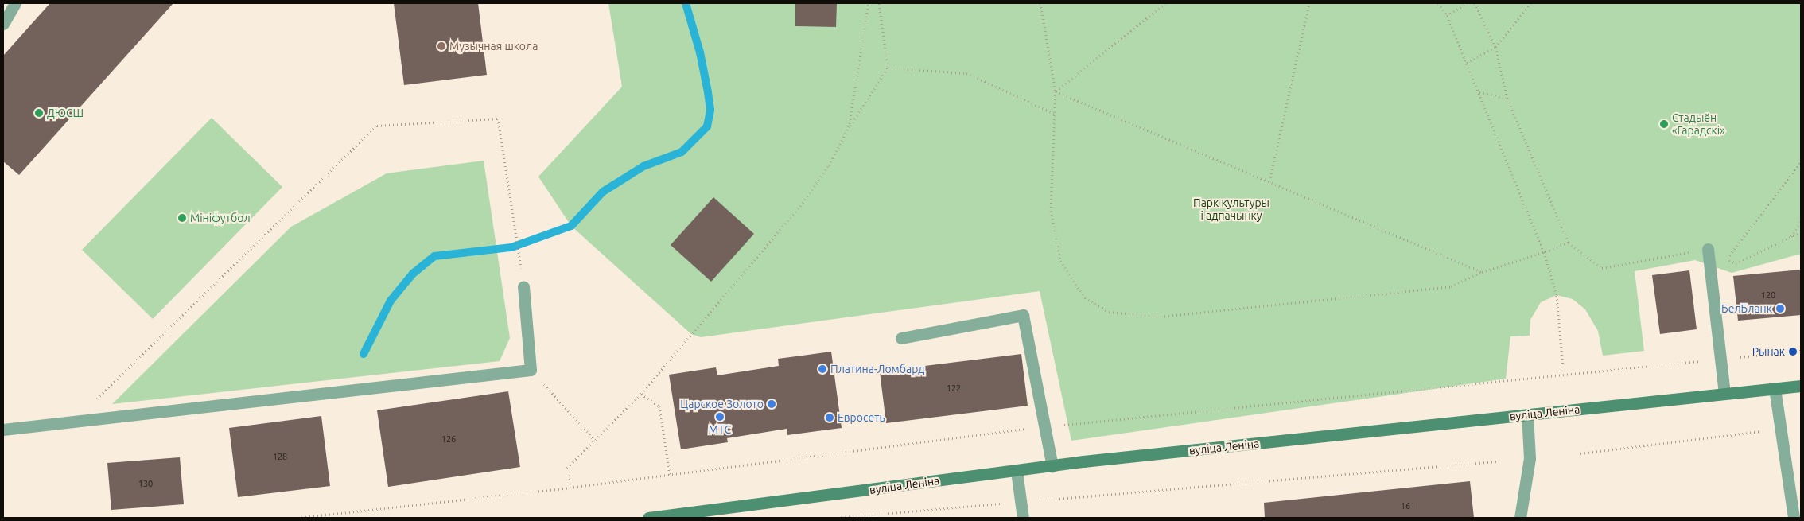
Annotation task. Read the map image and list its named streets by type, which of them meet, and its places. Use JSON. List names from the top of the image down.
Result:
{
  "streets": {
    "main road": ["вуліца Леніна"]
  },
  "parks": ["Парк культуры і адпачынку"],
  "places": [
    "Музычная школа",
    "ДЮСШ",
    "Стадыён «Гарадскі»",
    "Мініфутбол",
    "БелБланк",
    "Рынак",
    "Платина-Ломбард",
    "Царское Золото",
    "МТС",
    "Евросеть"
  ],
  "house_numbers": [
    "120",
    "122",
    "126",
    "128",
    "130",
    "161"
  ]
}
